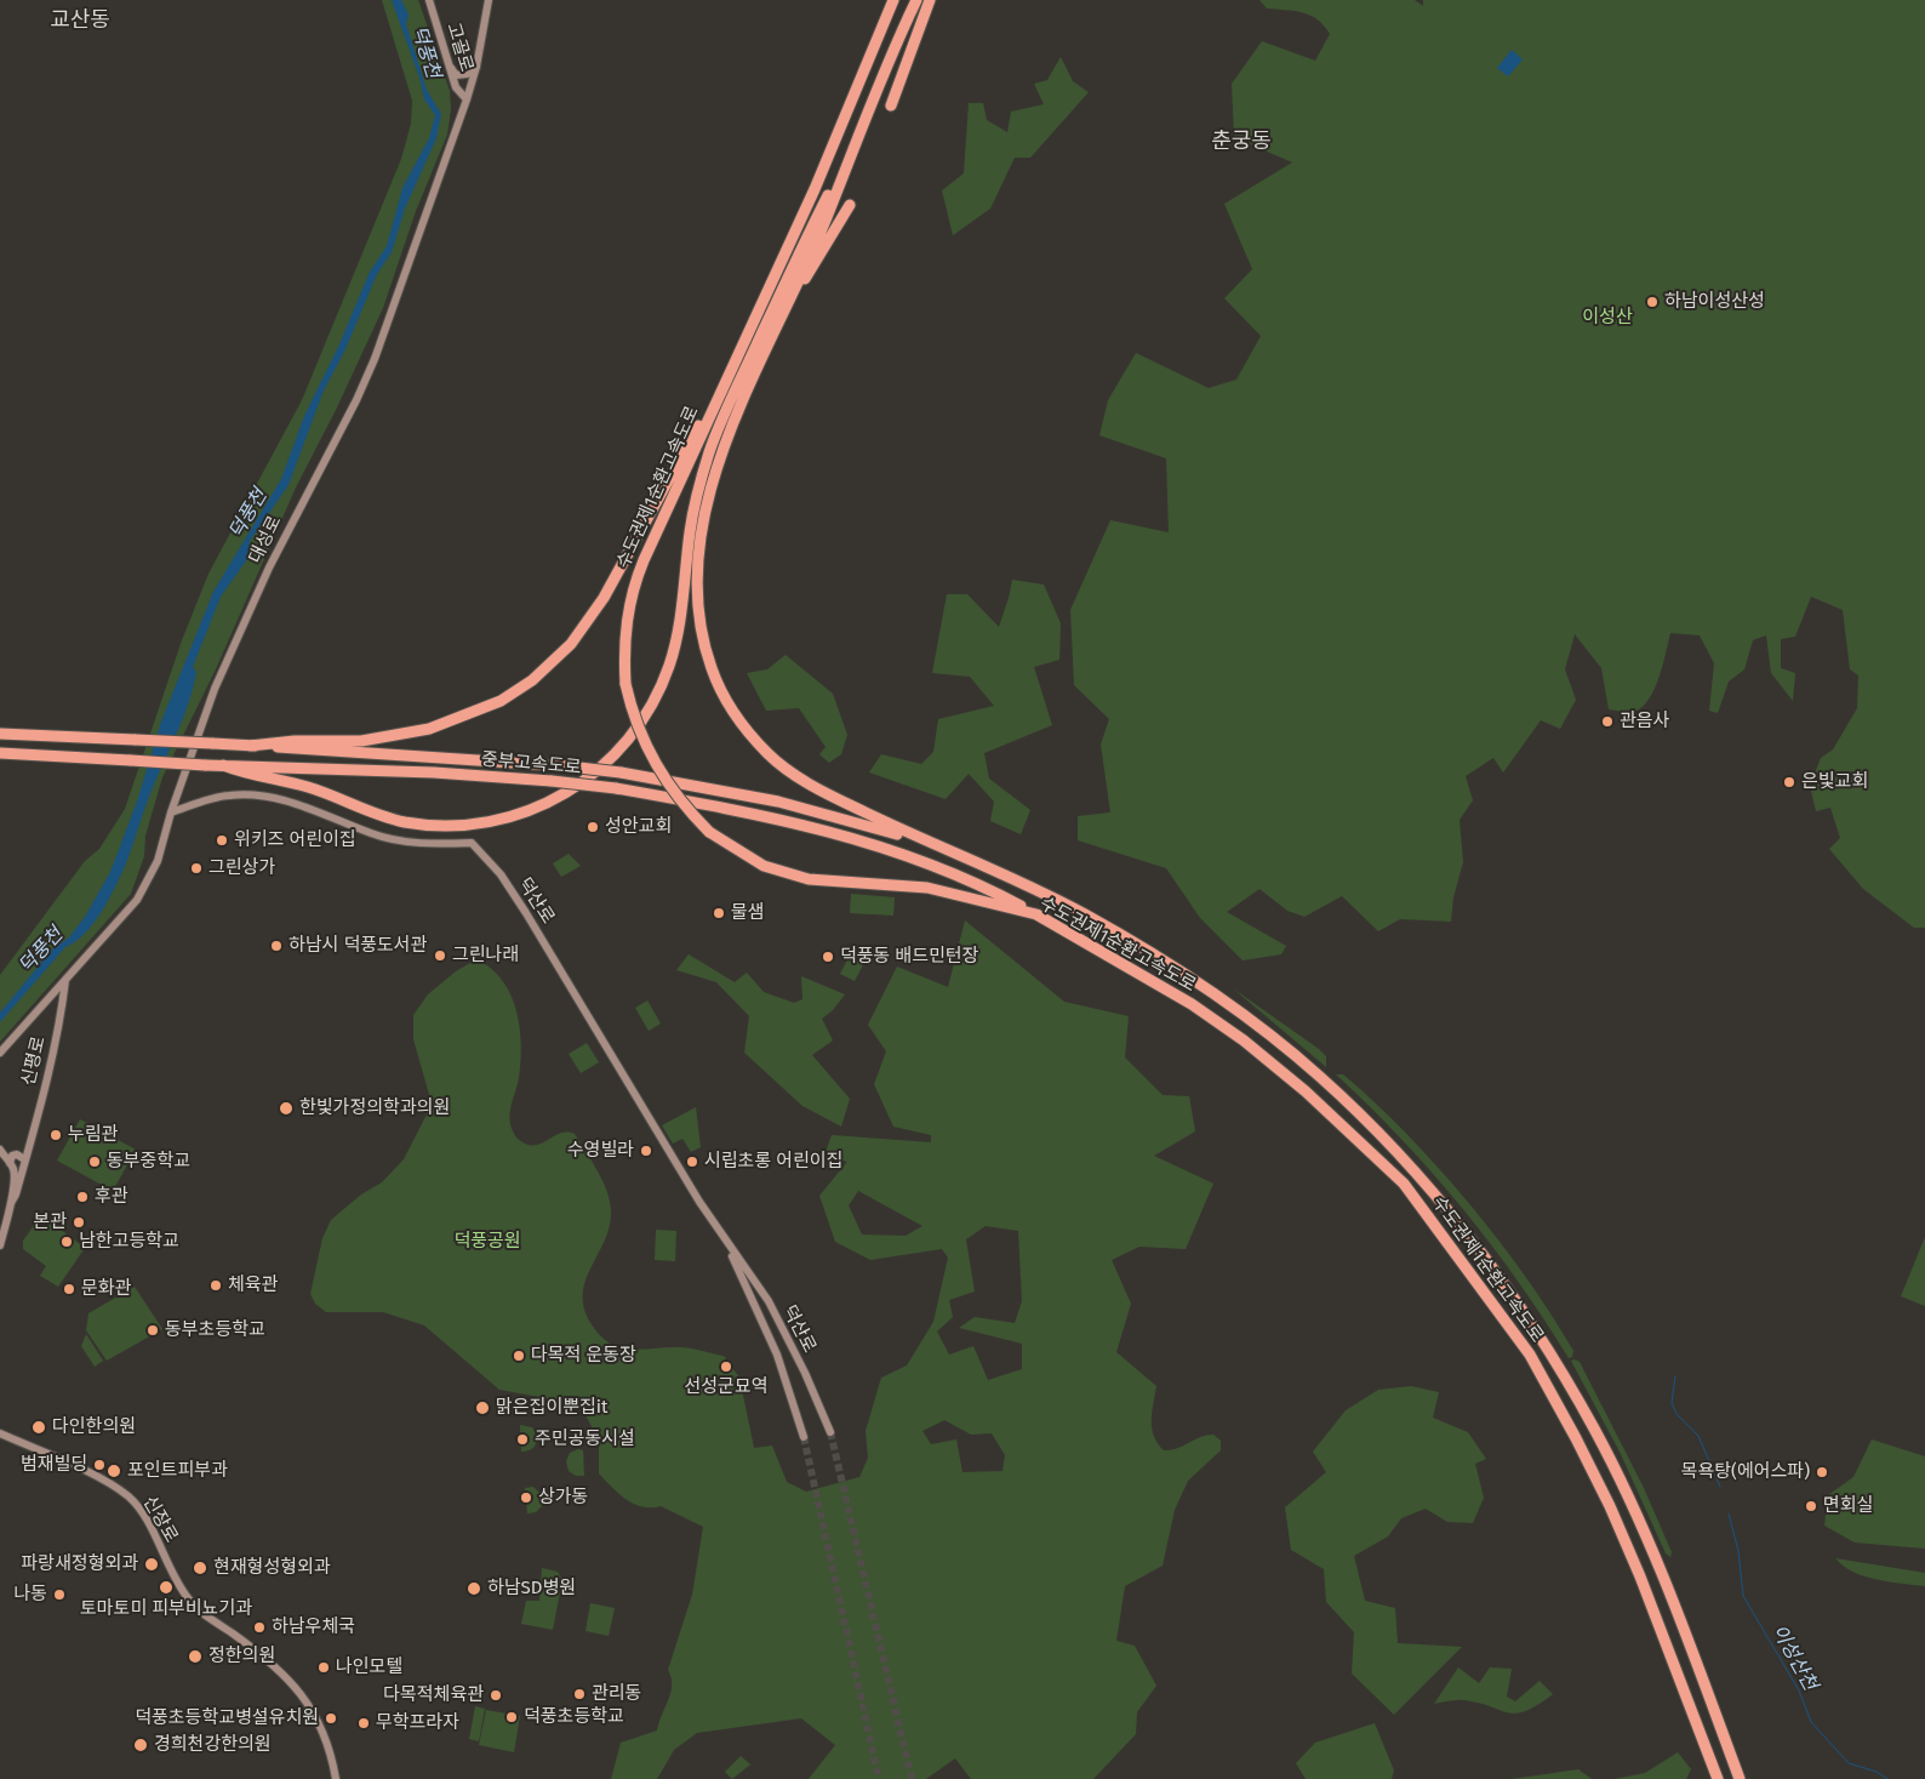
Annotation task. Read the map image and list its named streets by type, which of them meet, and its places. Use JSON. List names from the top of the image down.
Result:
{
  "streets": {
    "highway": ["수도권제1순환고속도로", "중부고속도로"],
    "street": [
      "고골로",
      "대성로",
      "덕산로",
      "신평로",
      "신장로"
    ]
  },
  "crossings": [
    ["고골로", "대성로"],
    ["수도권제1순환고속도로", "중부고속도로"],
    ["대성로", "덕산로"],
    ["대성로", "신평로"]
  ],
  "districts": ["교산동", "춘궁동"],
  "water": ["덕풍천", "이성산천"],
  "parks": ["이성산", "덕풍공원"],
  "places": [
    "하남이성산성",
    "관음사",
    "은빛교회",
    "성안교회",
    "위키즈 어린이집",
    "그린상가",
    "물샘",
    "하남시 덕풍도서관",
    "그린나래",
    "덕풍동 배드민턴장",
    "한빛가정의학과의원",
    "누림관",
    "수영빌라",
    "동부중학교",
    "시립초롱 어린이집",
    "후관",
    "본관",
    "남한고등학교",
    "체육관",
    "문화관",
    "동부초등학교",
    "다목적 운동장",
    "선성군묘역",
    "맑은집이뿐집it",
    "다인한의원",
    "주민공동시설",
    "범재빌딩",
    "포인트피부과",
    "목욕탕(에어스파)",
    "상가동",
    "면회실",
    "파랑새정형외과",
    "현재형성형외과",
    "토마토미 피부비뇨기과",
    "하남SD병원",
    "나동",
    "하남우체국",
    "정한의원",
    "나인모텔",
    "관리동",
    "다목적체육관",
    "덕풍초등학교",
    "덕풍초등학교병설유치원",
    "무학프라자",
    "경희천강한의원"
  ]
}
